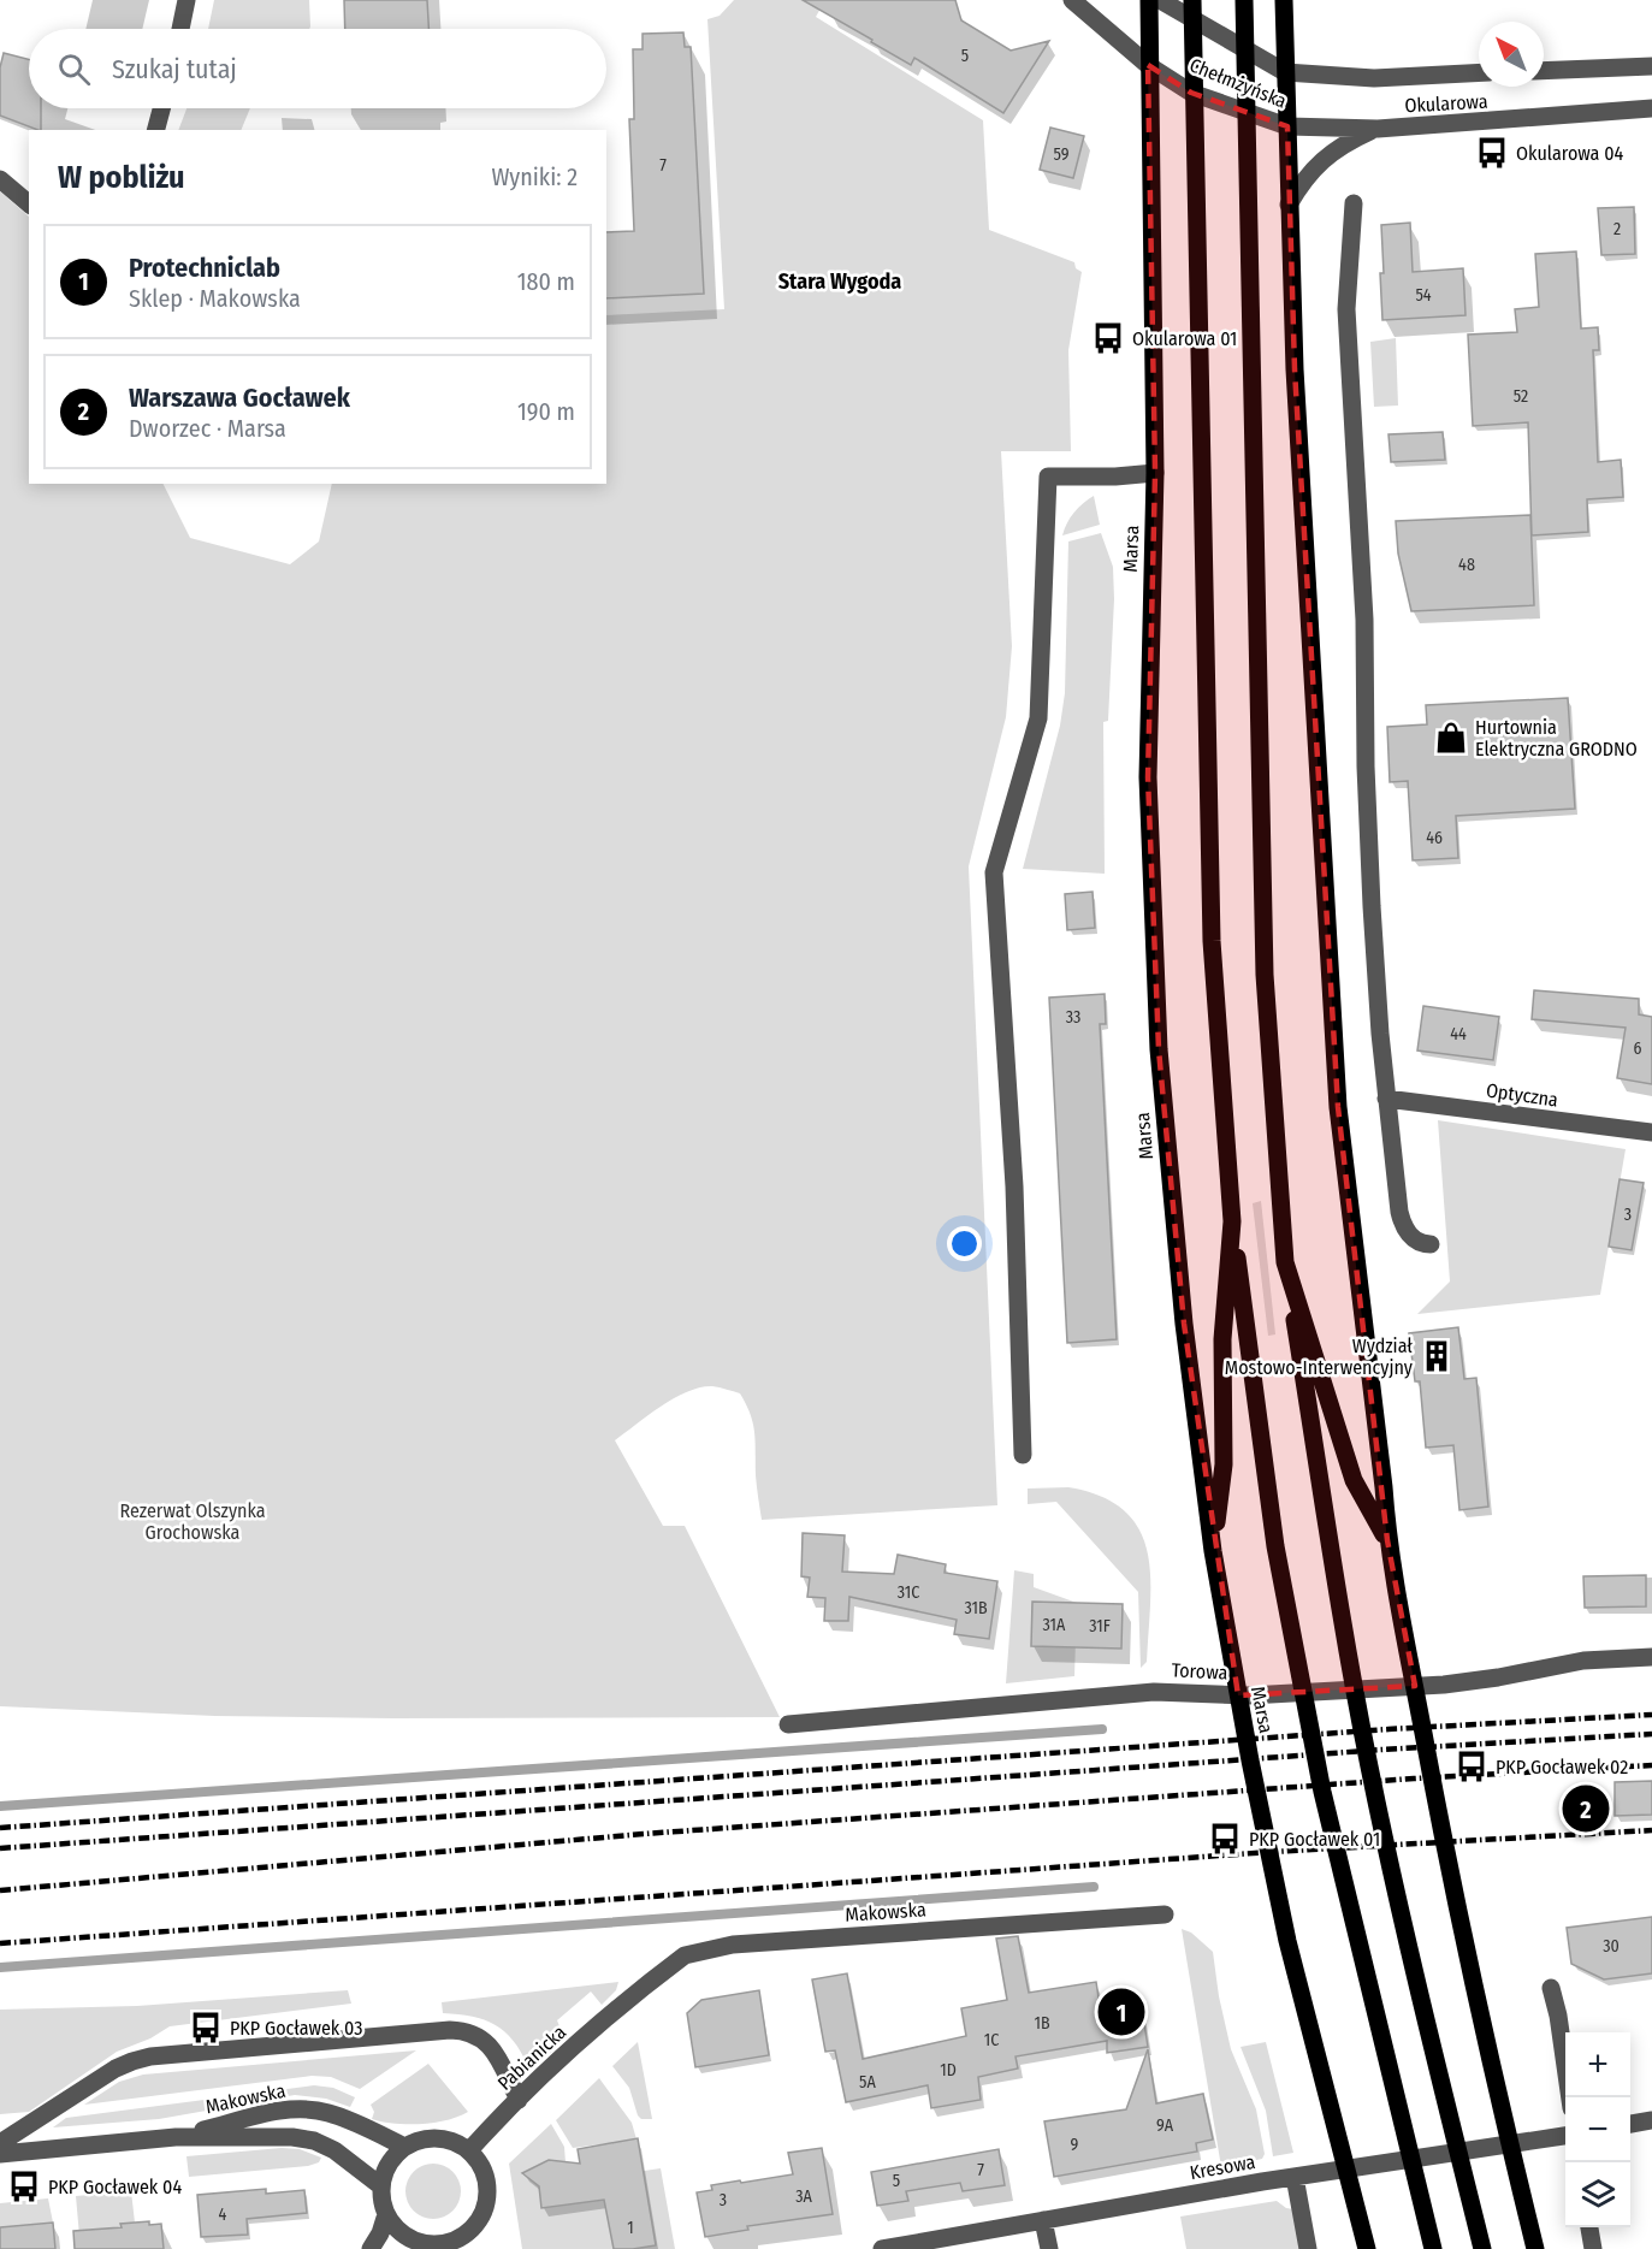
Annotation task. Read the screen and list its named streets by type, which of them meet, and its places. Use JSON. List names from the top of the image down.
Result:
{
  "streets": {
    "main road": ["Marsa"],
    "street": [
      "Chełmżyńska",
      "Okularowa",
      "Optyczna",
      "Torowa",
      "Makowska",
      "Pabianicka",
      "Kresowa"
    ]
  },
  "crossings": [
    ["Chełmżyńska", "Okularowa"],
    ["Chełmżyńska", "Marsa"],
    ["Makowska", "Pabianicka"]
  ],
  "districts": ["Stara Wygoda"],
  "parks": ["Rezerwat Olszynka Grochowska"],
  "places": {
    "bus stop": [
      "Okularowa 04",
      "Okularowa 01",
      "PKP Gocławek 02",
      "PKP Gocławek 01",
      "PKP Gocławek 03",
      "PKP Gocławek 04"
    ],
    "shop": ["Hurtownia Elektryczna GRODNO"],
    "building": ["Wydział Mostowo-Interwencyjny"]
  },
  "house_numbers": [
    "5",
    "59",
    "7",
    "2",
    "54",
    "52",
    "48",
    "46",
    "33",
    "44",
    "6",
    "3",
    "31C",
    "31B",
    "31A",
    "31F",
    "30",
    "1B",
    "1C",
    "1D",
    "5A",
    "9A",
    "9",
    "7",
    "5",
    "3A",
    "3",
    "4",
    "1"
  ],
  "north": "top left",
  "page": {
    "search": "Szukaj tutaj",
    "heading": ["W pobliżu", "Wyniki: 2"],
    "list": [
      {
        "mark": "1",
        "name": "Protechniclab",
        "note": "Sklep · Makowska",
        "value": "180 m"
      },
      {
        "mark": "2",
        "name": "Warszawa Gocławek",
        "note": "Dworzec · Marsa",
        "value": "190 m"
      }
    ],
    "pins": ["2", "1"],
    "map_buttons": ["+", "−"]
  }
}
